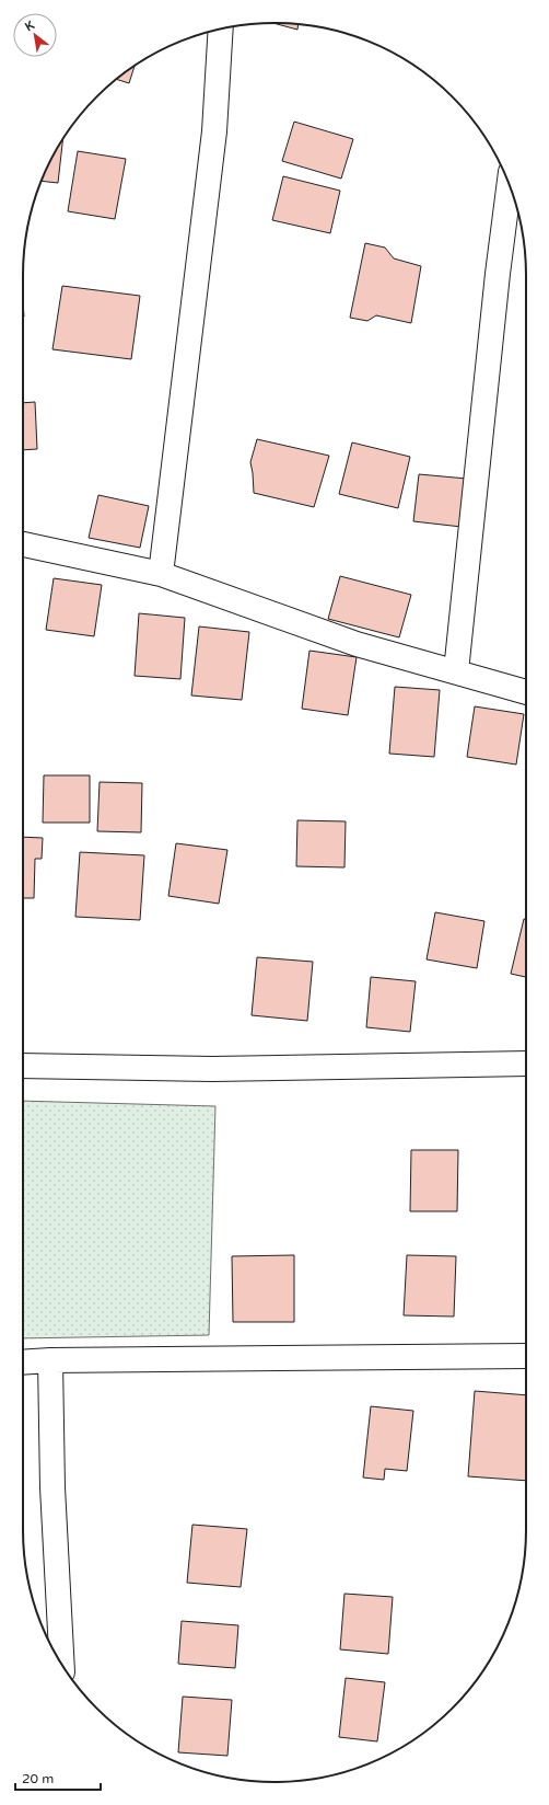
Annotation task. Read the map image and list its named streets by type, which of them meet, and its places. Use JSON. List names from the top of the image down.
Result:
{
  "scale_bar": "20 m",
  "north": "top left"
}
